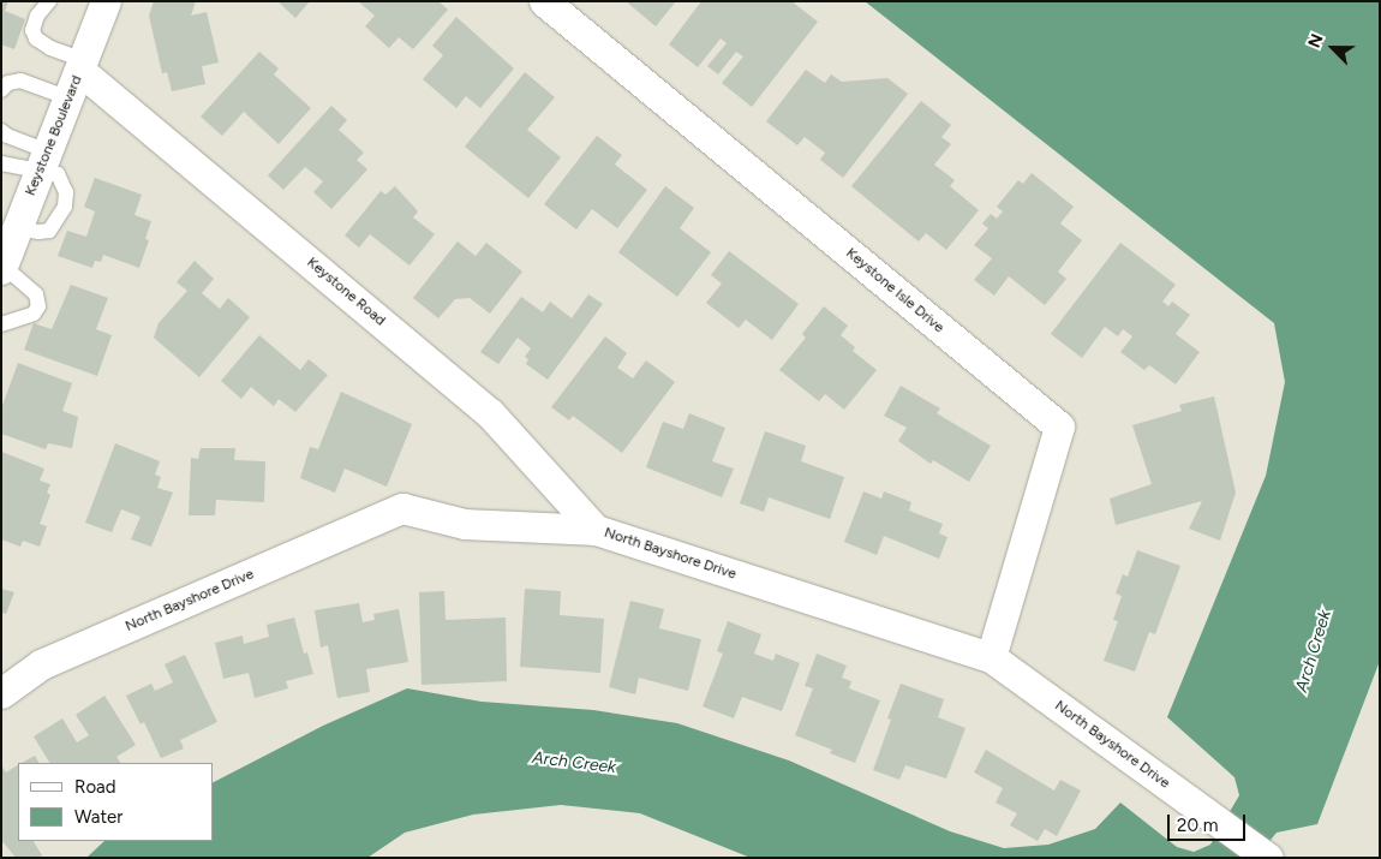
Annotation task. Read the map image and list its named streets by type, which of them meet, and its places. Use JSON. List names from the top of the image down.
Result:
{
  "streets": {
    "street": [
      "Keystone Boulevard",
      "Keystone Isle Drive",
      "Keystone Road",
      "North Bayshore Drive"
    ]
  },
  "crossings": [
    ["Keystone Boulevard", "Keystone Road"],
    ["Keystone Isle Drive", "North Bayshore Drive"],
    ["Keystone Road", "North Bayshore Drive"]
  ],
  "water": ["Arch Creek"],
  "legend": ["Road", "Water"],
  "scale_bar": "20 m",
  "north": "top left"
}
